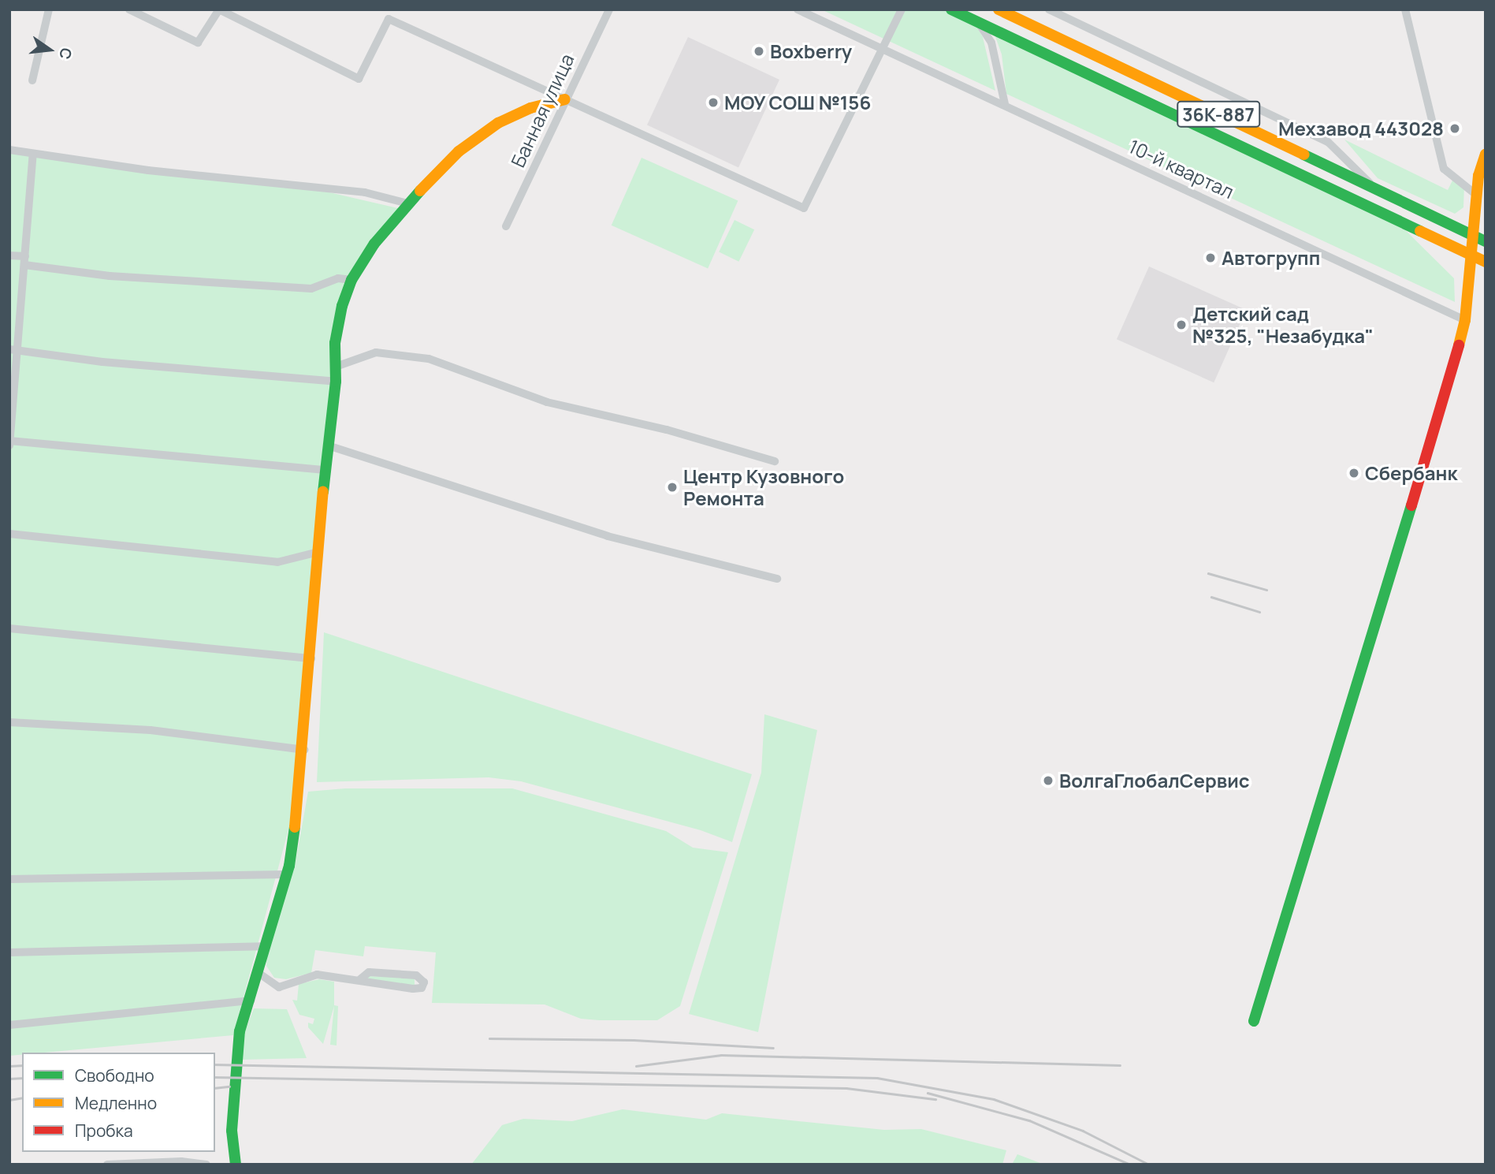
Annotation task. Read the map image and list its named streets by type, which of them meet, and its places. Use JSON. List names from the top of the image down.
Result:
{
  "streets": {
    "street": ["Банная улица", "36К-887", "10-й квартал"]
  },
  "places": [
    "Boxberry",
    "МОУ СОШ №156",
    "Мехзавод 443028",
    "Автогрупп",
    "Детский сад №325, \"Незабудка\"",
    "Сбербанк",
    "Центр Кузовного Ремонта",
    "ВолгаГлобалСервис"
  ],
  "legend": ["Свободно", "Медленно", "Пробка"],
  "north": "right"
}
